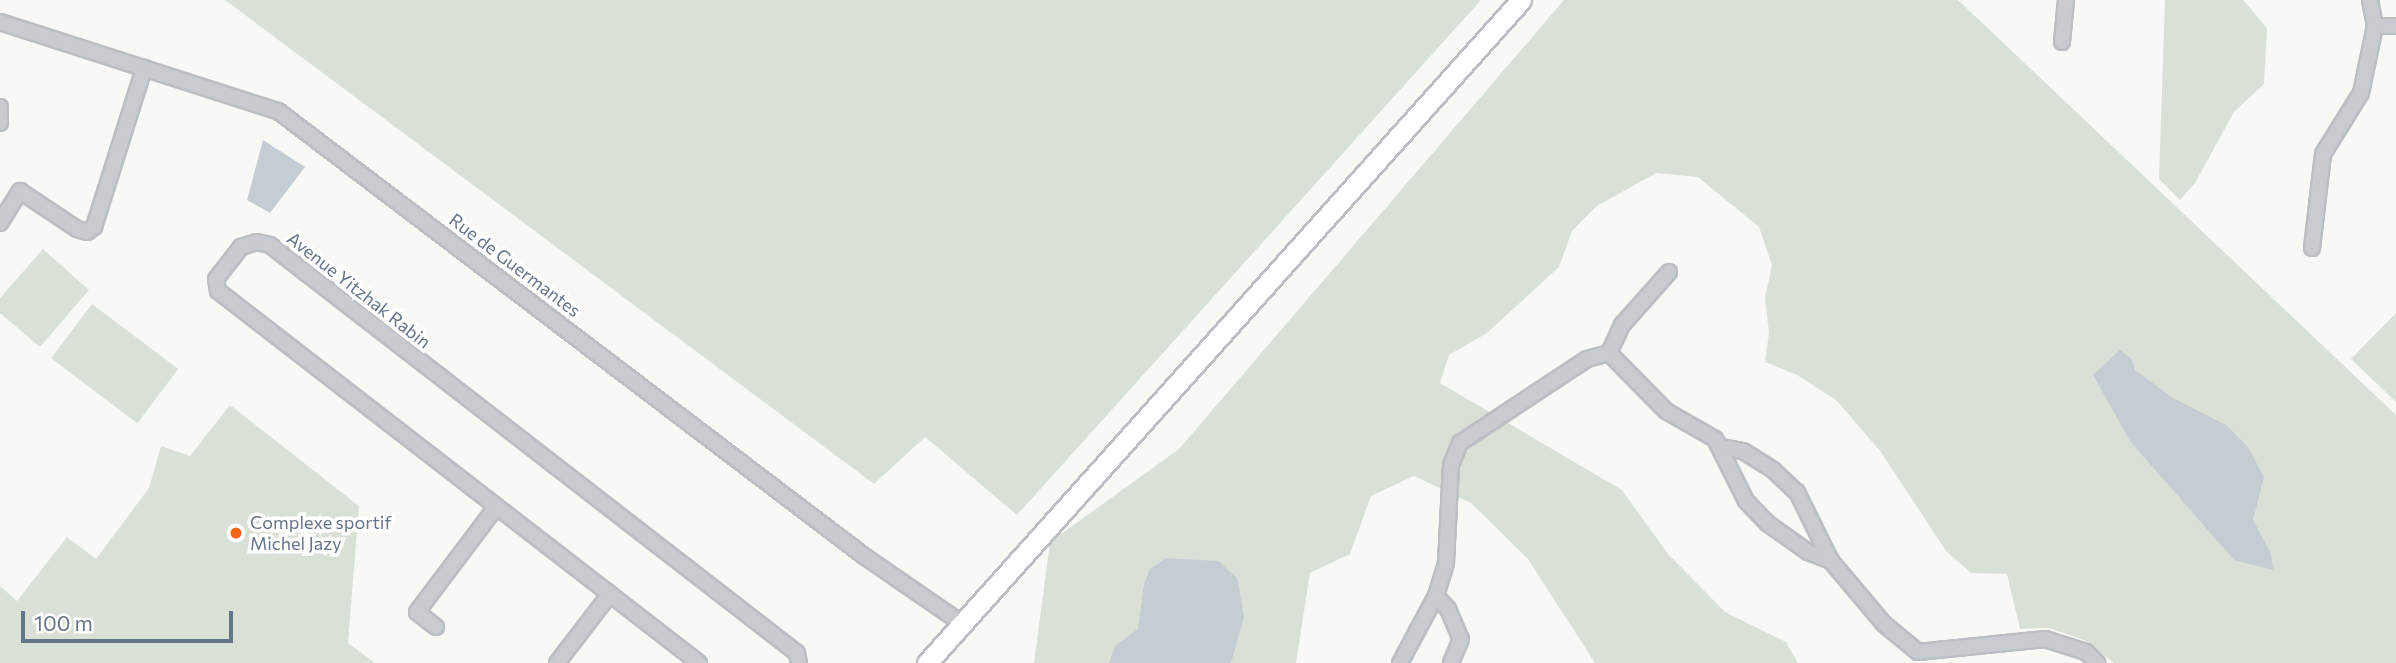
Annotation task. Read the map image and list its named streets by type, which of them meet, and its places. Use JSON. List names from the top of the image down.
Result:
{
  "streets": {
    "street": ["Rue de Guermantes", "Avenue Yitzhak Rabin"]
  },
  "places": ["Complexe sportif Michel Jazy"],
  "scale_bar": "100 m"
}
